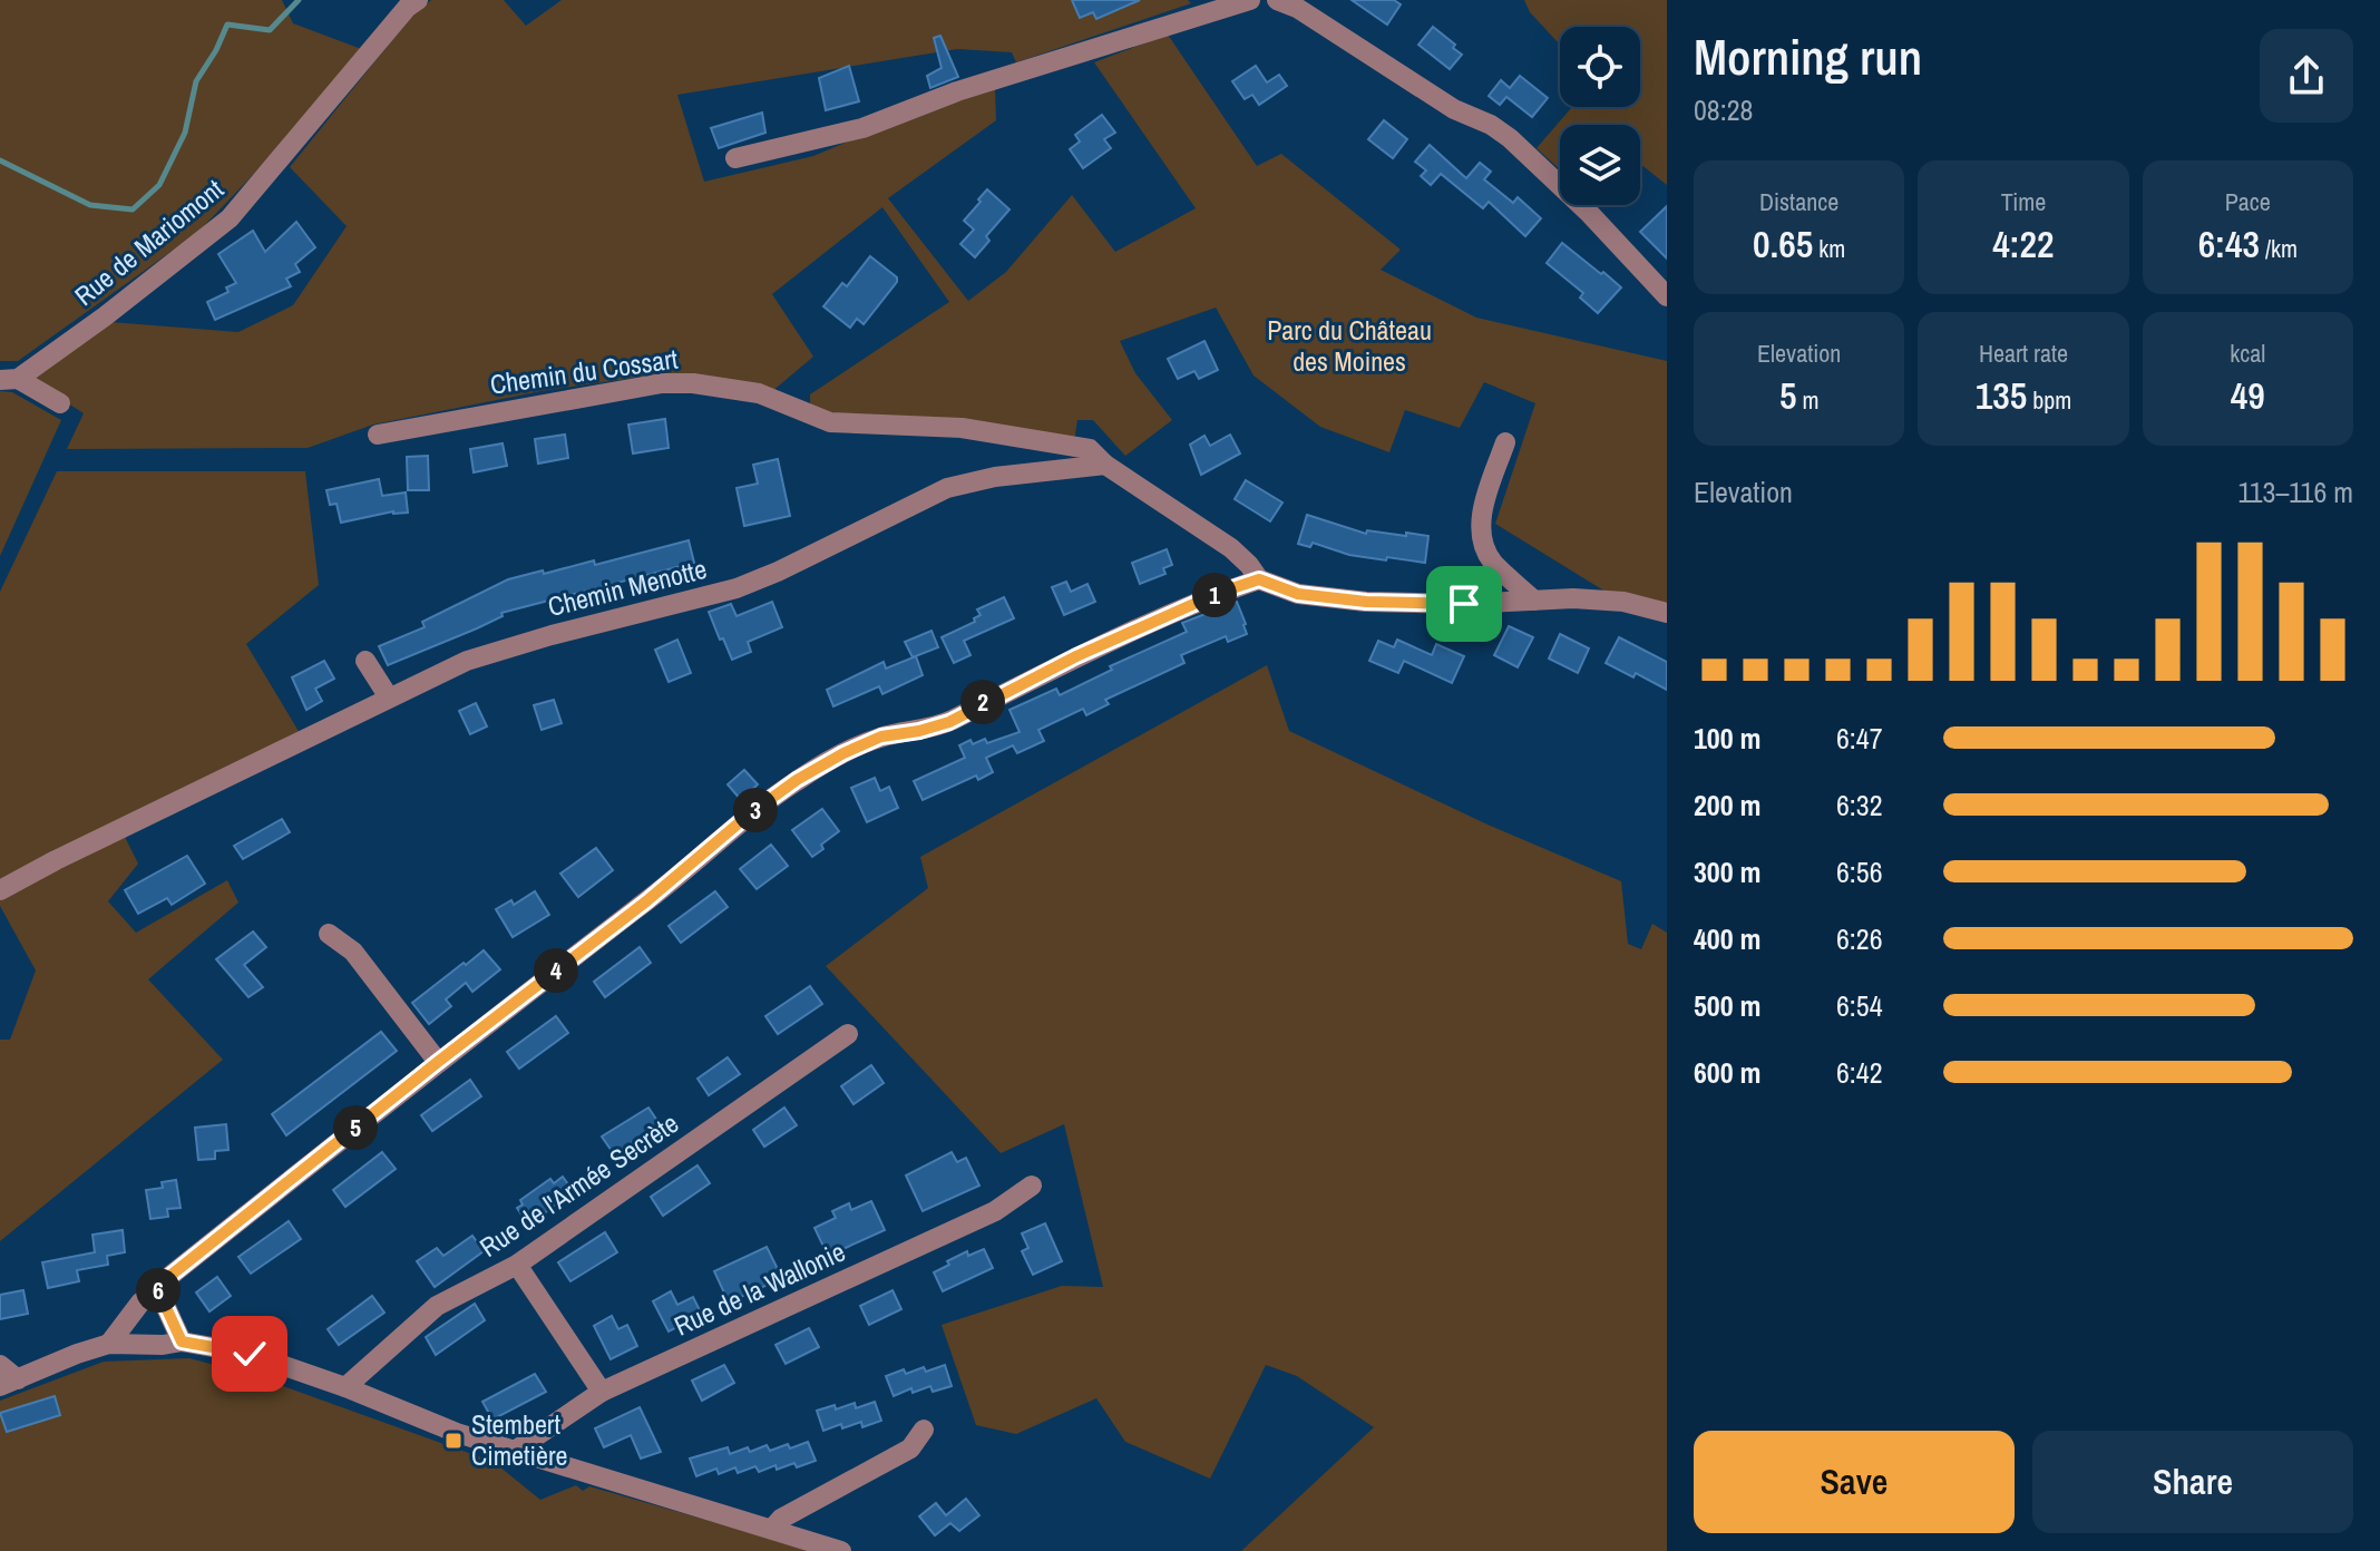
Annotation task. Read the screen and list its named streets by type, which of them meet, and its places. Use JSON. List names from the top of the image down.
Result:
{
  "streets": {
    "street": [
      "Rue de Mariomont",
      "Chemin du Cossart",
      "Chemin Menotte",
      "Rue de l'Armée Secrète",
      "Rue de la Wallonie"
    ]
  },
  "crossings": [
    ["Chemin du Cossart", "Chemin Menotte"]
  ],
  "parks": ["Parc du Château des Moines"],
  "places": {
    "transit": ["Stembert Cimetière"]
  },
  "page": {
    "heading": ["Morning run", "08:28"],
    "stats": [
      ["Distance", "0.65 km"],
      ["Time", "4:22"],
      ["Pace", "6:43 /km"],
      ["Elevation", "5 m"],
      ["Heart rate", "135 bpm"],
      ["kcal", "49"]
    ],
    "chart": ["Elevation", "113–116 m"],
    "pins": [
      "1",
      "2",
      "3",
      "4",
      "5",
      "6"
    ],
    "list": [
      {
        "name": "100 m",
        "note": "6:47"
      },
      {
        "name": "200 m",
        "note": "6:32"
      },
      {
        "name": "300 m",
        "note": "6:56"
      },
      {
        "name": "400 m",
        "note": "6:26"
      },
      {
        "name": "500 m",
        "note": "6:54"
      },
      {
        "name": "600 m",
        "note": "6:42"
      }
    ],
    "buttons": ["Save", "Share"]
  }
}
